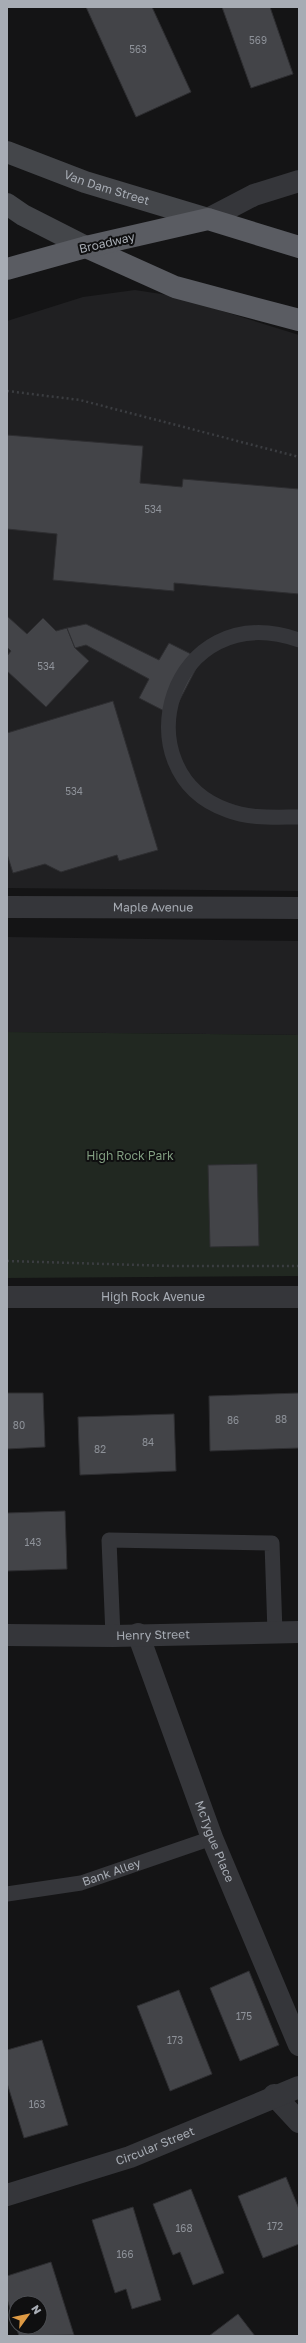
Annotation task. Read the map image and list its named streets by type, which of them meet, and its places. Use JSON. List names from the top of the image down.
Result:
{
  "streets": {
    "highway": ["Broadway"],
    "main road": ["Van Dam Street"],
    "street": [
      "Maple Avenue",
      "High Rock Avenue",
      "Henry Street",
      "McTygue Place",
      "Circular Street"
    ],
    "lane": ["Bank Alley"]
  },
  "crossings": [
    ["Van Dam Street", "Broadway"],
    ["Henry Street", "McTygue Place"],
    ["McTygue Place", "Bank Alley"]
  ],
  "parks": ["High Rock Park"],
  "house_numbers": [
    "569",
    "563",
    "534",
    "534",
    "534",
    "88",
    "86",
    "80",
    "84",
    "82",
    "143",
    "175",
    "173",
    "163",
    "172",
    "168",
    "166"
  ],
  "north": "top right"
}
